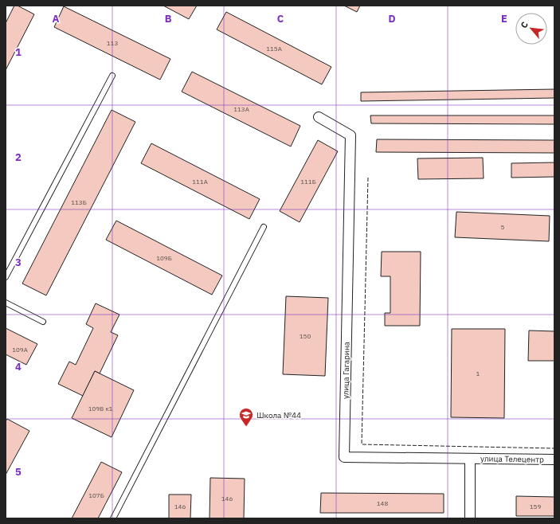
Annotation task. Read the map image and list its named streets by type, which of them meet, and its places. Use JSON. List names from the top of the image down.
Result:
{
  "streets": {
    "street": ["улица Гагарина", "улица Телецентр"]
  },
  "crossings": [
    ["улица Гагарина", "улица Телецентр"]
  ],
  "places": {
    "school or university": ["Школа №44"]
  },
  "house_numbers": [
    "113",
    "115А",
    "113А",
    "111А",
    "111Б",
    "113Б",
    "5",
    "109Б",
    "150",
    "109А",
    "1",
    "109В к1",
    "107Б",
    "146",
    "148",
    "146",
    "159"
  ],
  "north": "top left",
  "grid": {
    "columns": [
      "A",
      "B",
      "C",
      "D",
      "E"
    ],
    "rows": [
      "1",
      "2",
      "3",
      "4",
      "5"
    ]
  }
}
